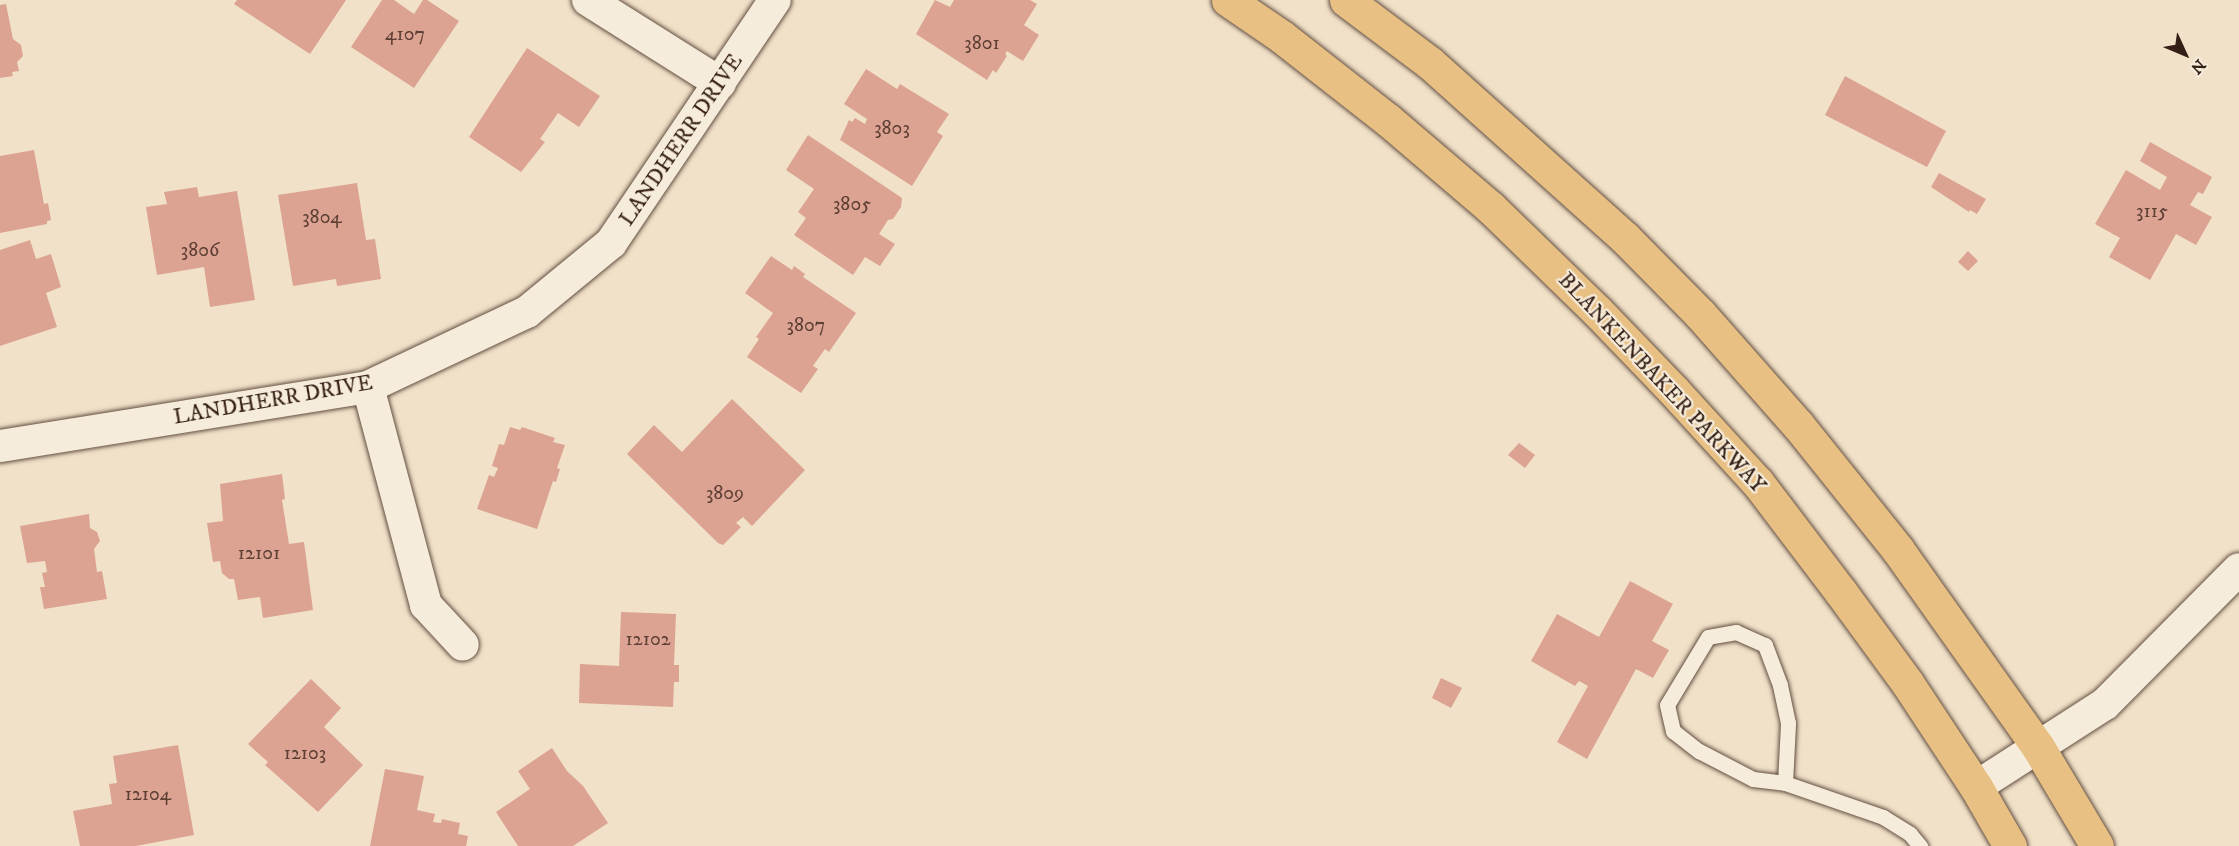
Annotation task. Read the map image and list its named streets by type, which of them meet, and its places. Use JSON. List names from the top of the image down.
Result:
{
  "streets": {
    "main road": ["BLANKENBAKER PARKWAY"],
    "street": ["LANDHERR DRIVE"]
  },
  "house_numbers": [
    "4107",
    "3801",
    "3803",
    "3805",
    "3115",
    "3804",
    "3806",
    "3807",
    "3809",
    "12101",
    "12102",
    "12103",
    "12104"
  ],
  "north": "bottom right"
}
